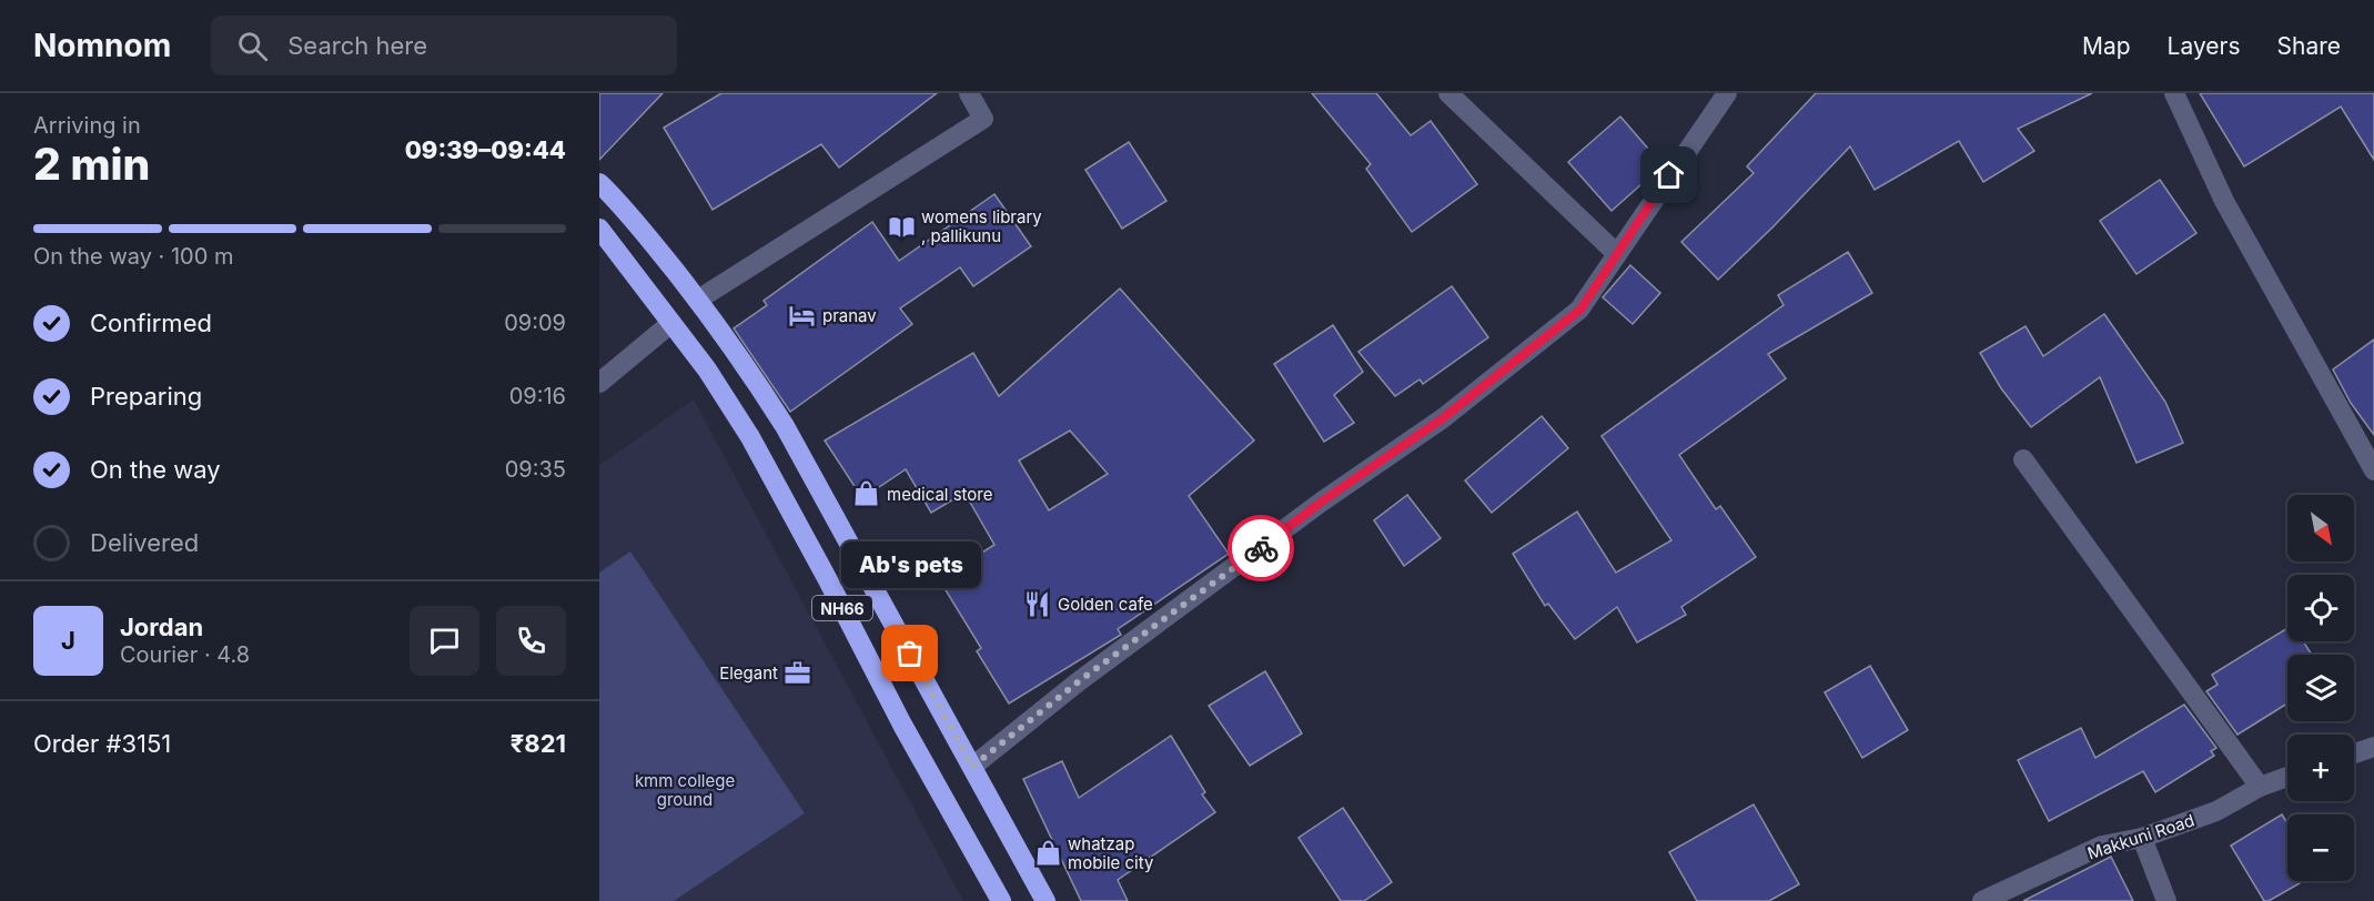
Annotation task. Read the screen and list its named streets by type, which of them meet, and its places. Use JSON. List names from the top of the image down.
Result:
{
  "streets": {
    "highway": ["NH66"],
    "street": ["Makkuni Road"]
  },
  "parks": ["kmm college ground"],
  "places": {
    "library": ["womens library , pallikunu"],
    "hotel": ["pranav"],
    "shop": ["medical store", "whatzap mobile city"],
    "restaurant": ["Golden cafe"],
    "other": ["Ab's pets"],
    "office": ["Elegant"]
  },
  "north": "bottom right",
  "page": {
    "header": "Nomnom",
    "search": "Search here",
    "nav": ["Map", "Layers", "Share"],
    "heading": ["2 min", "Arriving in", "09:39–09:44"],
    "panel": [
      "Jordan",
      "Courier · 4.8",
      "Order #3151",
      "₹821"
    ],
    "bar": "On the way · 100 m",
    "list": [
      ["Confirmed", "09:09"],
      ["Preparing", "09:16"],
      ["On the way", "09:35"],
      "Delivered"
    ],
    "map_buttons": ["+", "−"],
    "bubble": "Ab's pets",
    "round": "J"
  }
}
